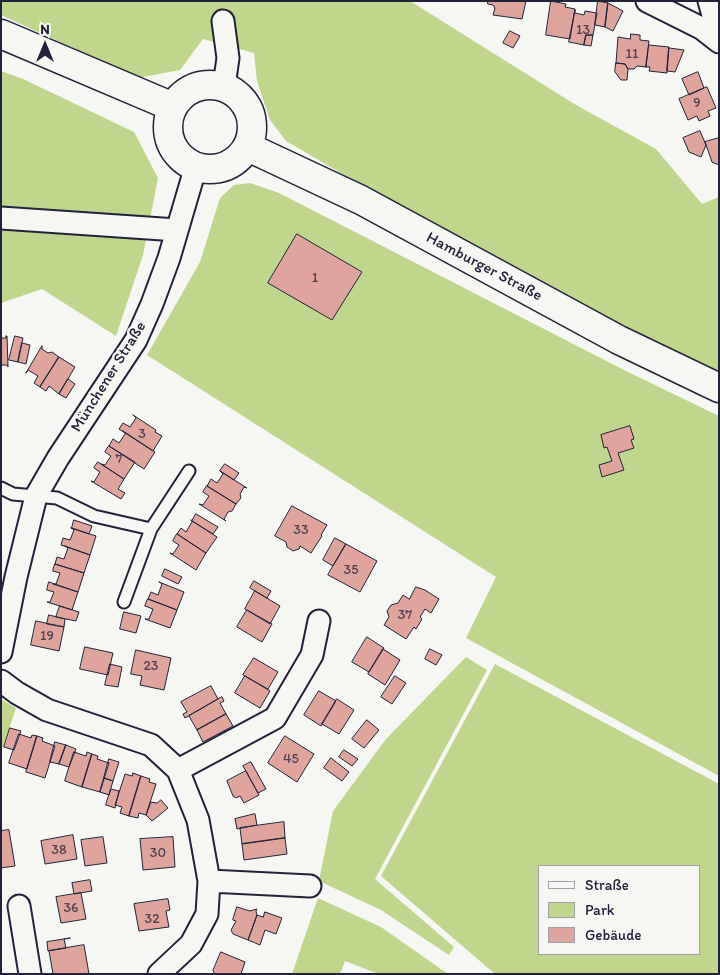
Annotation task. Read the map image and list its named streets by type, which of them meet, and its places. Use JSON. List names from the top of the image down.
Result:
{
  "streets": {
    "main road": ["Hamburger Straße"],
    "street": ["Münchener Straße"]
  },
  "crossings": [
    ["Hamburger Straße", "Münchener Straße"]
  ],
  "house_numbers": [
    "13",
    "11",
    "9",
    "1",
    "3",
    "7",
    "33",
    "35",
    "37",
    "19",
    "23",
    "45",
    "38",
    "30",
    "36",
    "32"
  ],
  "legend": ["Straße", "Park", "Gebäude"],
  "north": "top"
}
